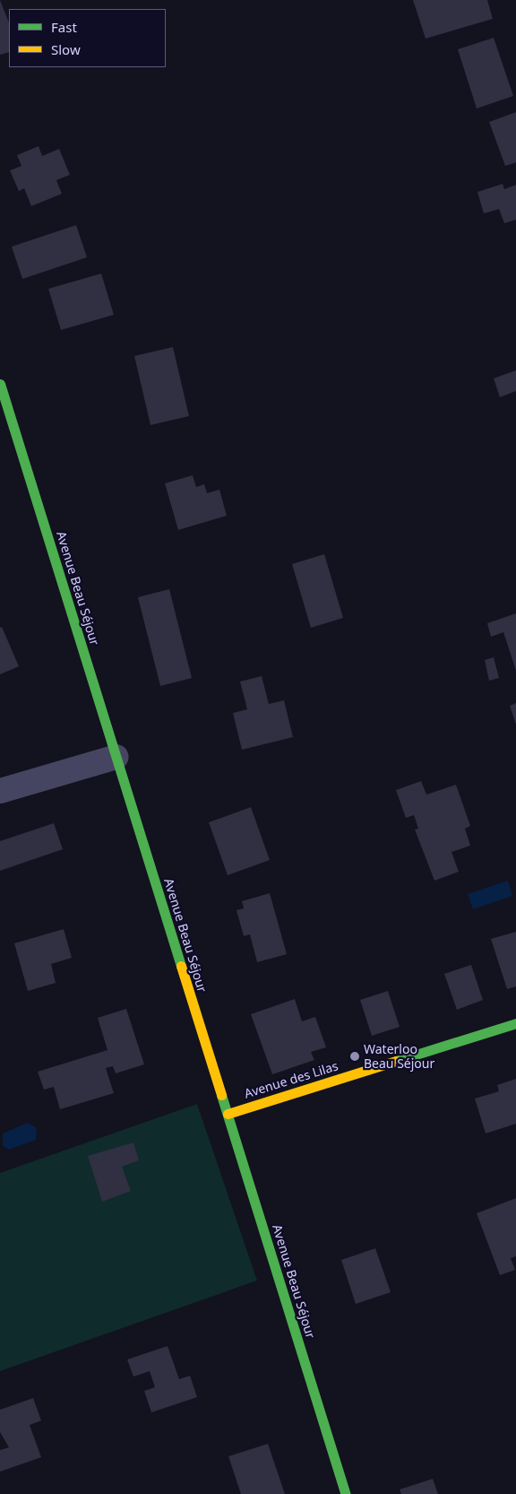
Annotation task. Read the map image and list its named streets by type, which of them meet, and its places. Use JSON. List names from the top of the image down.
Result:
{
  "streets": {
    "street": ["Avenue Beau Séjour", "Avenue des Lilas"]
  },
  "crossings": [
    ["Avenue Beau Séjour", "Avenue des Lilas"]
  ],
  "places": ["Waterloo Beau Séjour"],
  "legend": ["Fast", "Slow"]
}
